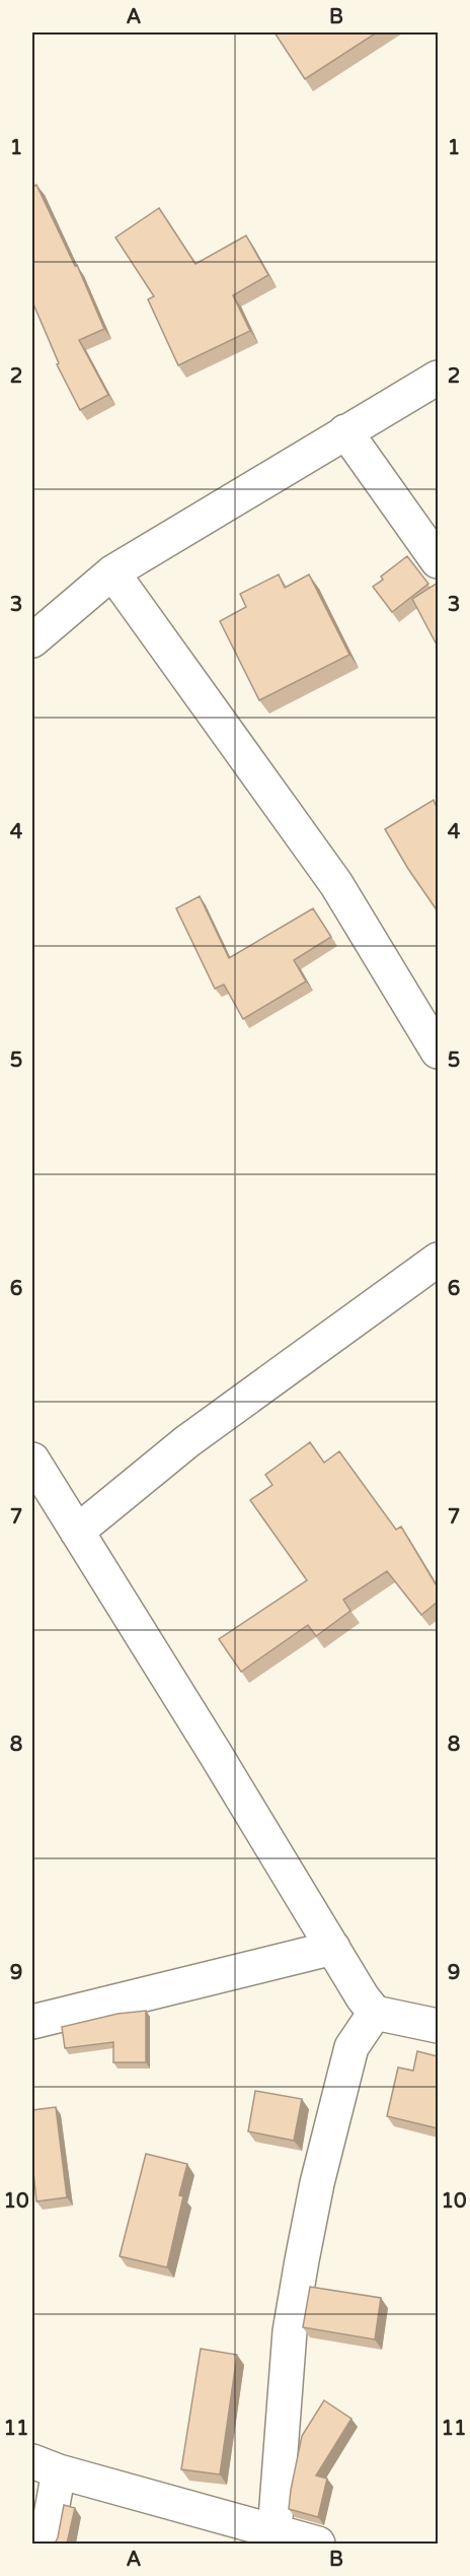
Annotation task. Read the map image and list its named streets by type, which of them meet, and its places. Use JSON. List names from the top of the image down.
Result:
{
  "grid": {
    "columns": ["A", "B"],
    "rows": [
      "1",
      "2",
      "3",
      "4",
      "5",
      "6",
      "7",
      "8",
      "9",
      "10",
      "11"
    ]
  }
}
